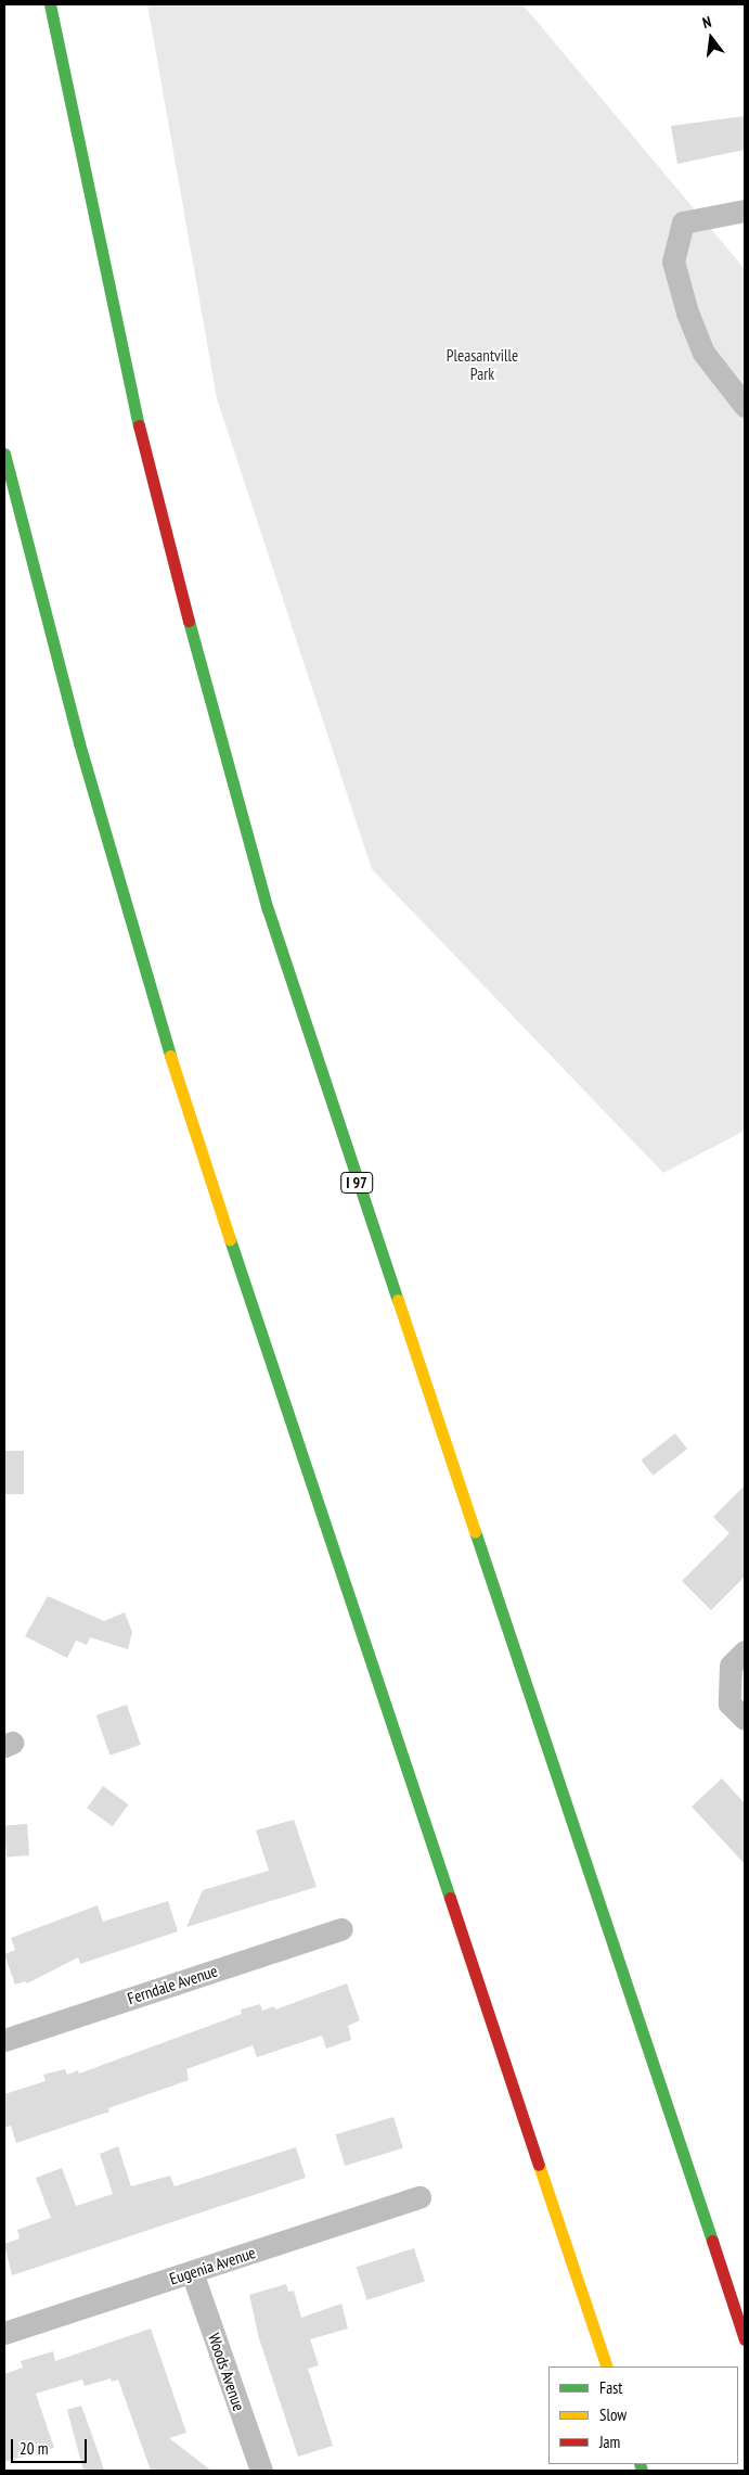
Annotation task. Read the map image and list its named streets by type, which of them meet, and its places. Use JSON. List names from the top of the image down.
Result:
{
  "streets": {
    "highway": ["I 97"],
    "street": ["Ferndale Avenue", "Eugenia Avenue", "Woods Avenue"]
  },
  "crossings": [
    ["Eugenia Avenue", "Woods Avenue"]
  ],
  "parks": ["Pleasantville Park"],
  "legend": ["Fast", "Slow", "Jam"],
  "scale_bar": "20 m",
  "north": "top"
}
